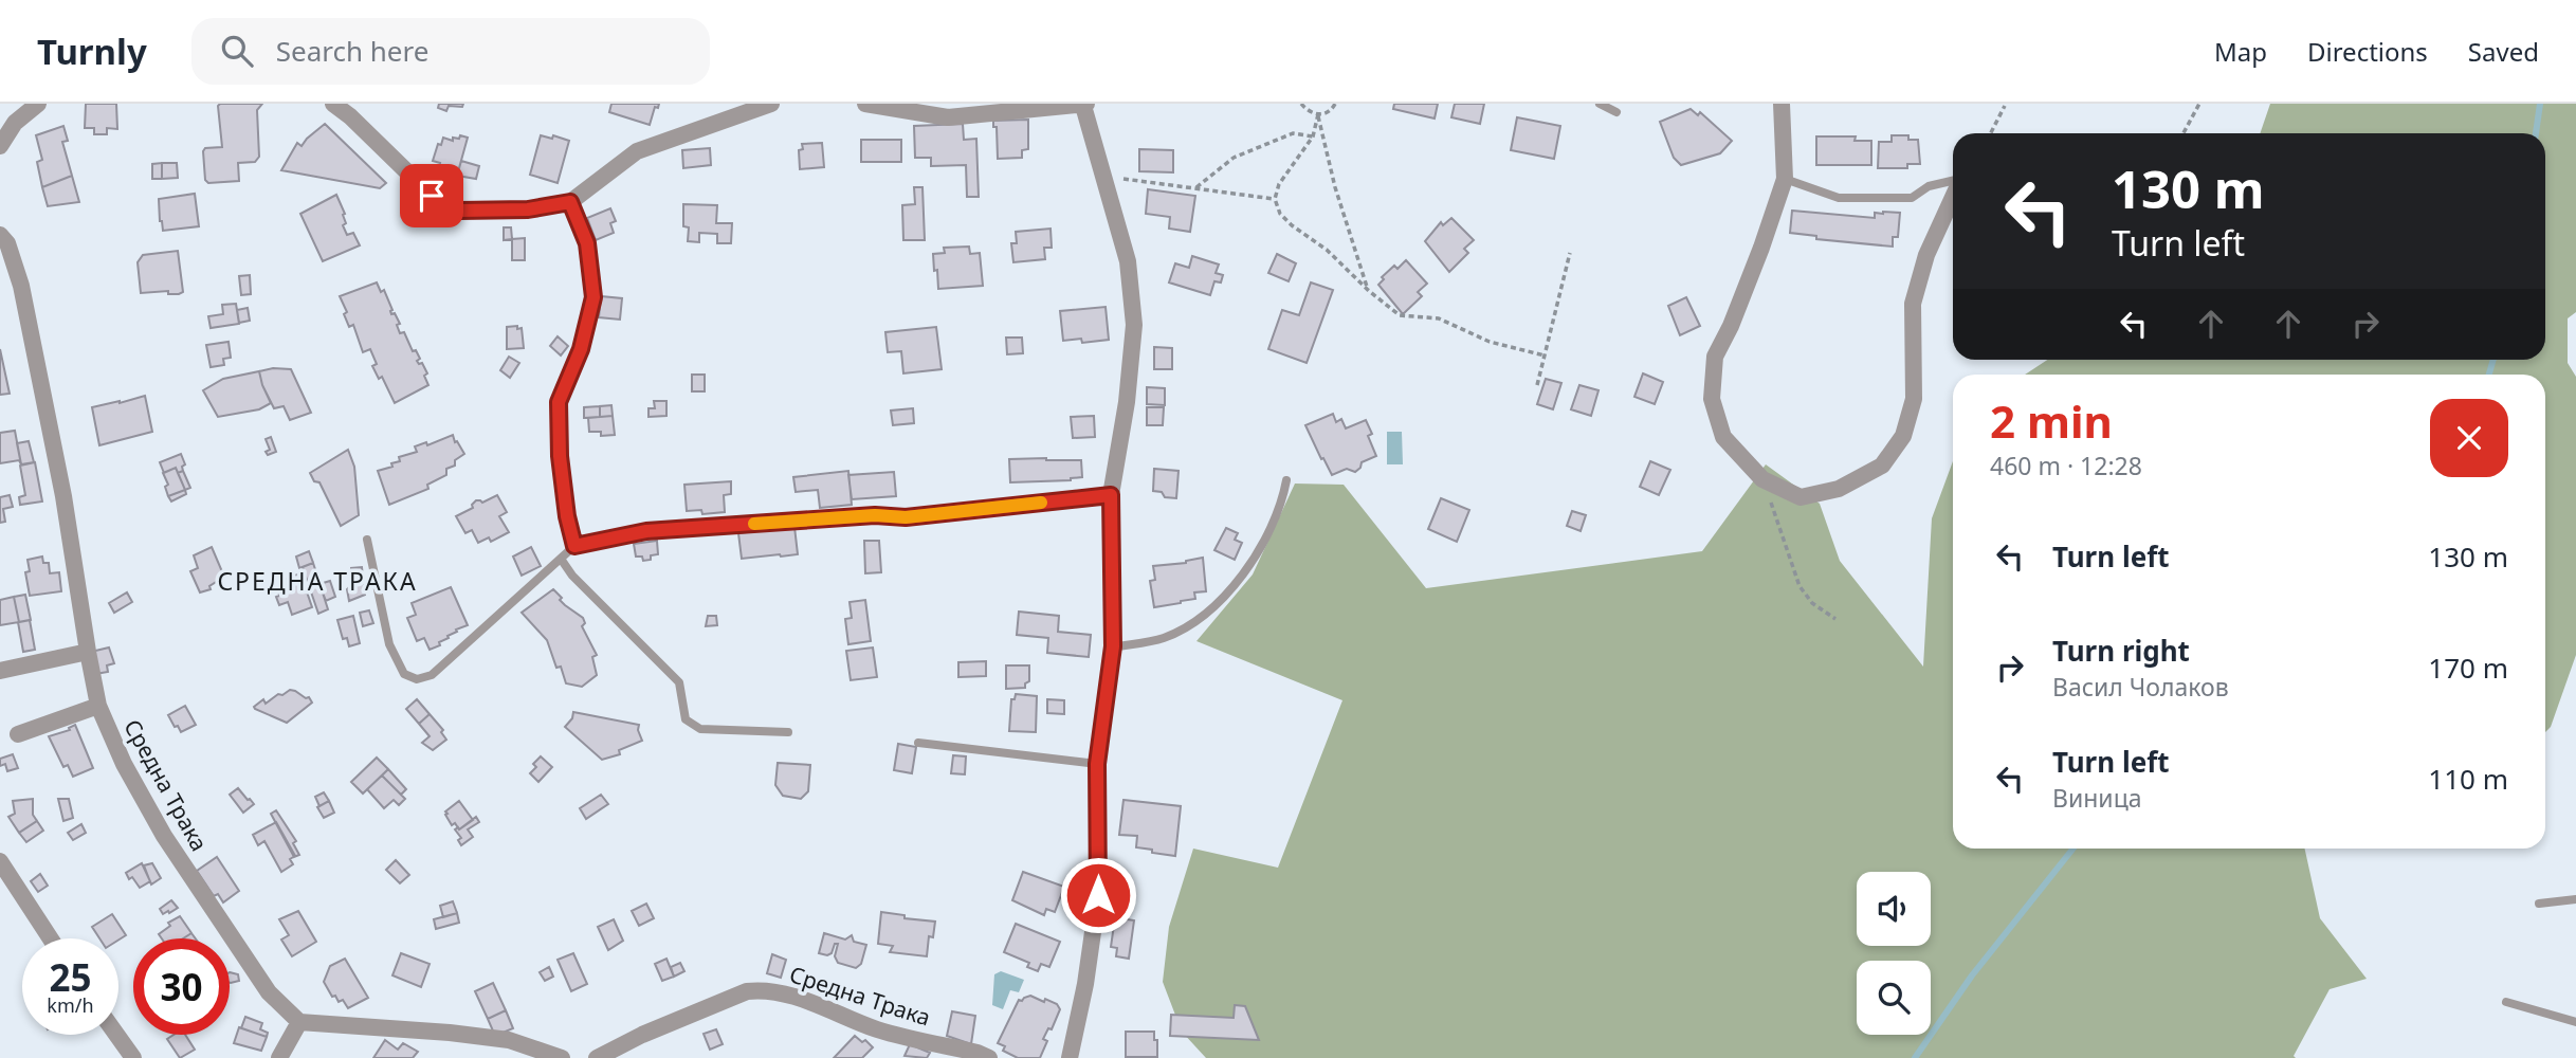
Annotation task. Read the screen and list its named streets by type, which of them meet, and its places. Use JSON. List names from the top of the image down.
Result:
{
  "streets": {
    "street": ["Средна Трака"]
  },
  "districts": ["СРЕДНА ТРАКА"],
  "page": {
    "header": "Turnly",
    "search": "Search here",
    "nav": ["Map", "Directions", "Saved"],
    "turn": ["130 m", "Turn left"],
    "heading": ["2 min", "460 m · 12:28"],
    "list": [
      {
        "name": "Turn left",
        "value": "130 m"
      },
      {
        "name": "Turn right",
        "note": "Васил Чолаков",
        "value": "170 m"
      },
      {
        "name": "Turn left",
        "note": "Виница",
        "value": "110 m"
      }
    ],
    "speed": "25 km/h",
    "limit": "30"
  }
}
